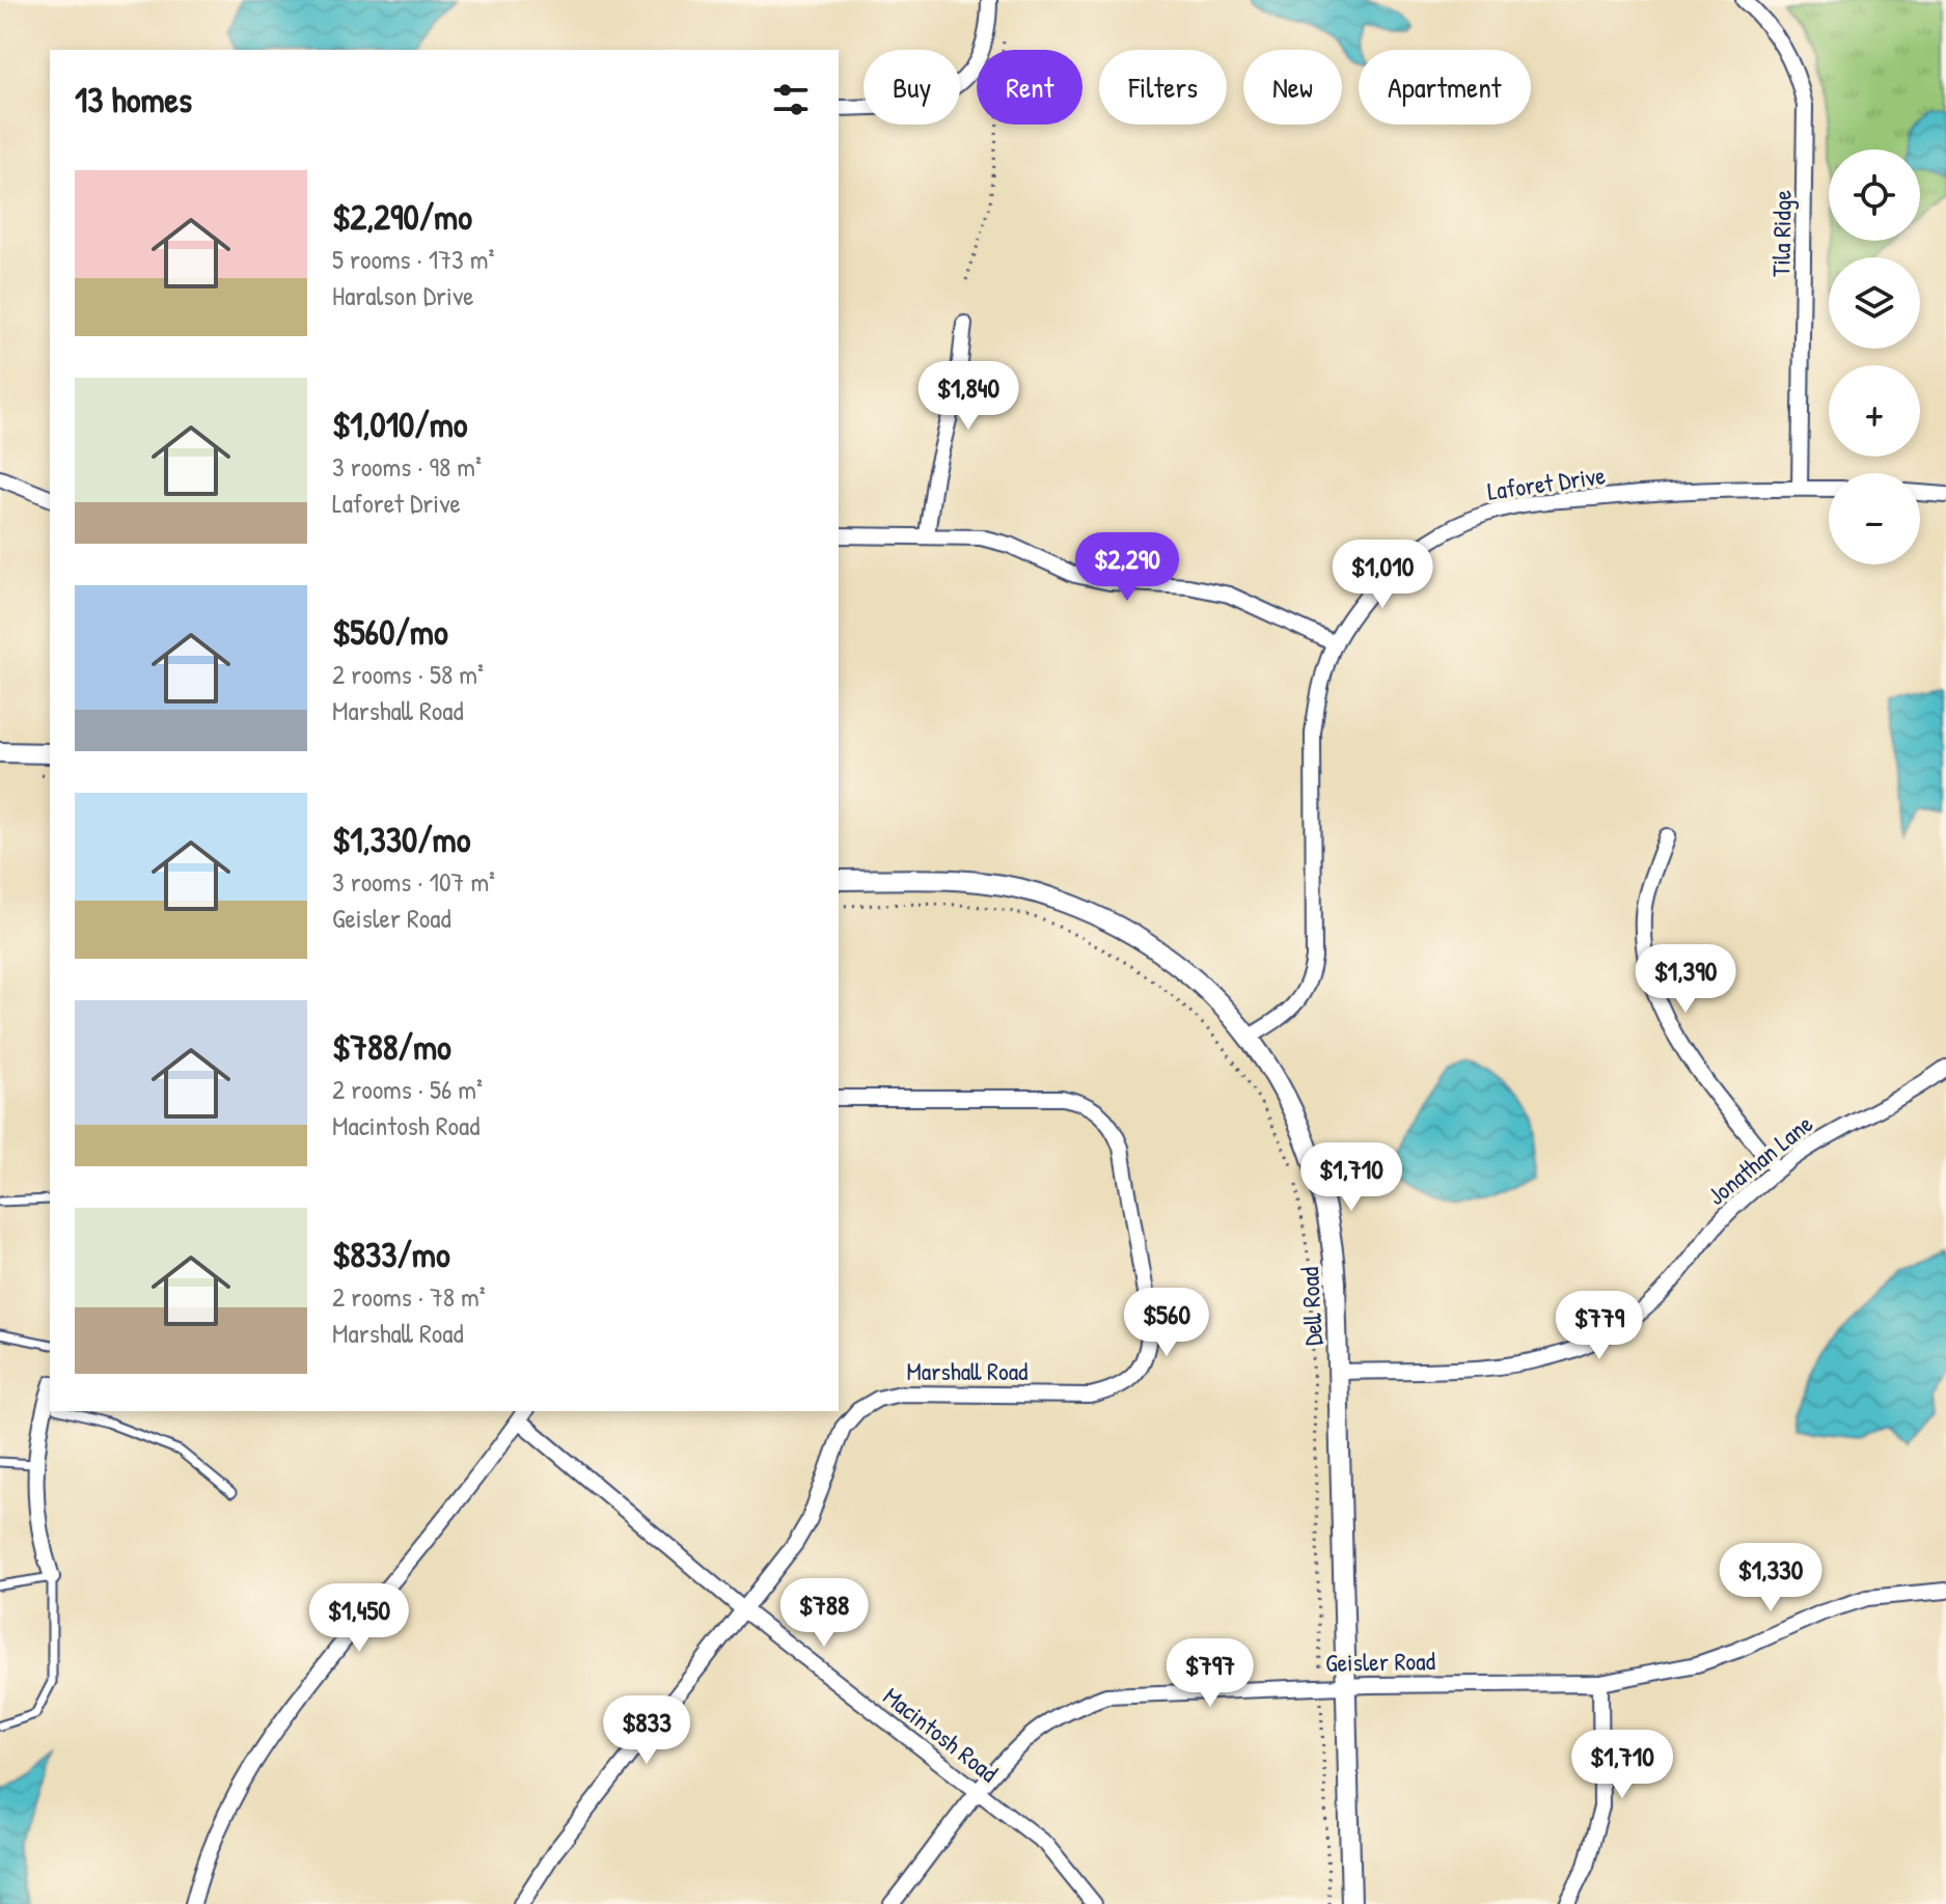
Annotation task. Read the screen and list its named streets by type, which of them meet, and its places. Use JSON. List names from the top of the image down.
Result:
{
  "streets": {
    "street": [
      "Tila Ridge",
      "Laforet Drive",
      "Jonathan Lane",
      "Dell Road",
      "Marshall Road",
      "Geisler Road",
      "Macintosh Road"
    ]
  },
  "crossings": [
    ["Tila Ridge", "Laforet Drive"],
    ["Laforet Drive", "Dell Road"],
    ["Jonathan Lane", "Dell Road"],
    ["Dell Road", "Geisler Road"],
    ["Marshall Road", "Macintosh Road"],
    ["Geisler Road", "Macintosh Road"]
  ],
  "page": {
    "chip": [
      "Buy",
      "Rent",
      "Filters",
      "New",
      "Apartment"
    ],
    "heading": "13 homes",
    "map_buttons": ["+", "−"],
    "list": [
      {
        "name": "$2,290/mo",
        "note": "5 rooms · 173 m² · Haralson Drive"
      },
      {
        "name": "$1,010/mo",
        "note": "3 rooms · 98 m² · Laforet Drive"
      },
      {
        "name": "$560/mo",
        "note": "2 rooms · 58 m² · Marshall Road"
      },
      {
        "name": "$1,330/mo",
        "note": "3 rooms · 107 m² · Geisler Road"
      },
      {
        "name": "$788/mo",
        "note": "2 rooms · 56 m² · Macintosh Road"
      },
      {
        "name": "$833/mo",
        "note": "2 rooms · 78 m² · Marshall Road"
      }
    ],
    "price": [
      "$1,840",
      "$2,290",
      "$1,010",
      "$1,390",
      "$1,710",
      "$560",
      "$779",
      "$1,330",
      "$788",
      "$1,450",
      "$797",
      "$833",
      "$1,710"
    ]
  }
}
